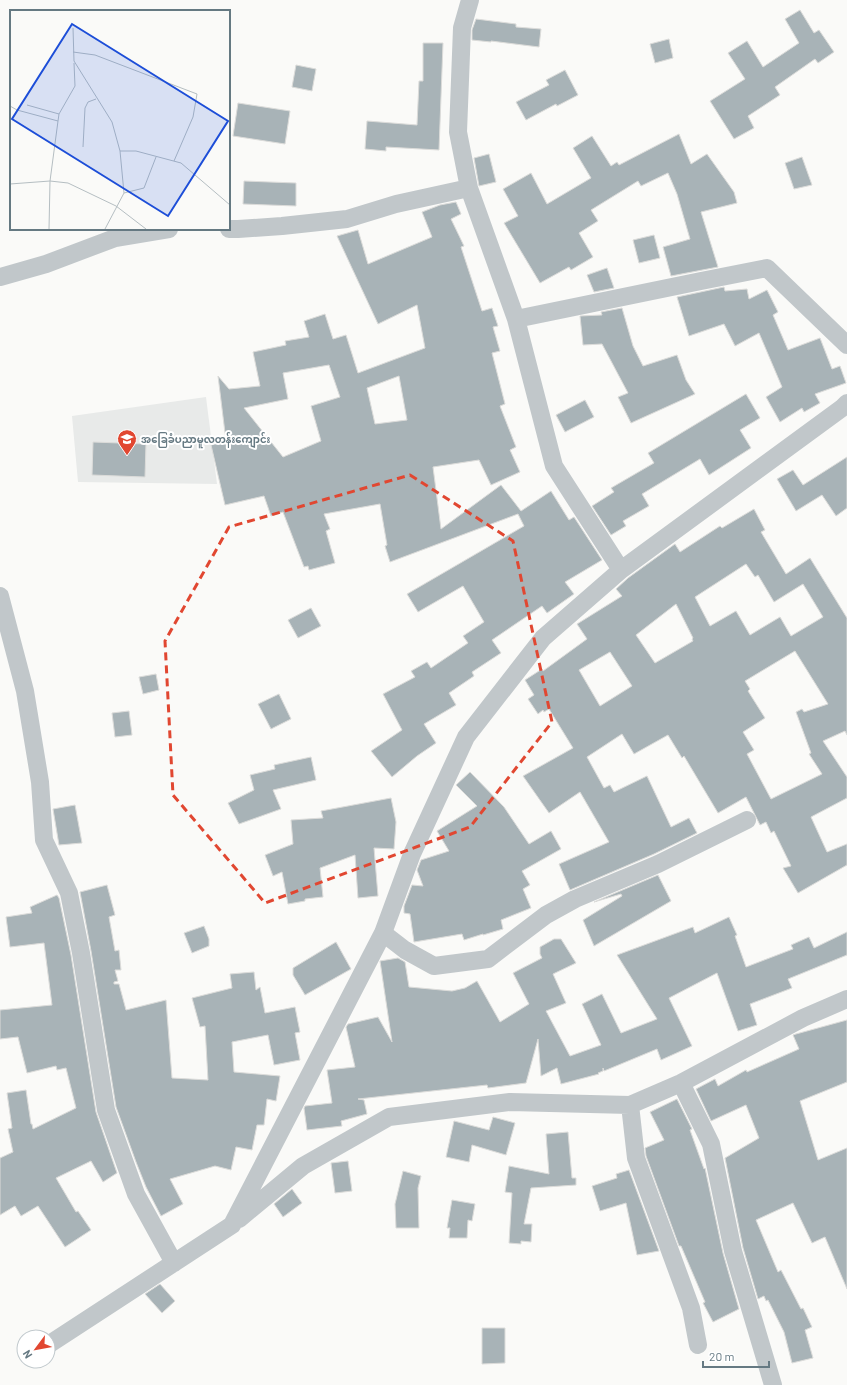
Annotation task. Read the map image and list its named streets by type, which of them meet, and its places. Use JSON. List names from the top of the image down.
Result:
{
  "places": {
    "school or university": ["အခြေခံပညာမူလတန်းကျောင်း"]
  },
  "scale_bar": "20 m",
  "north": "bottom left"
}
